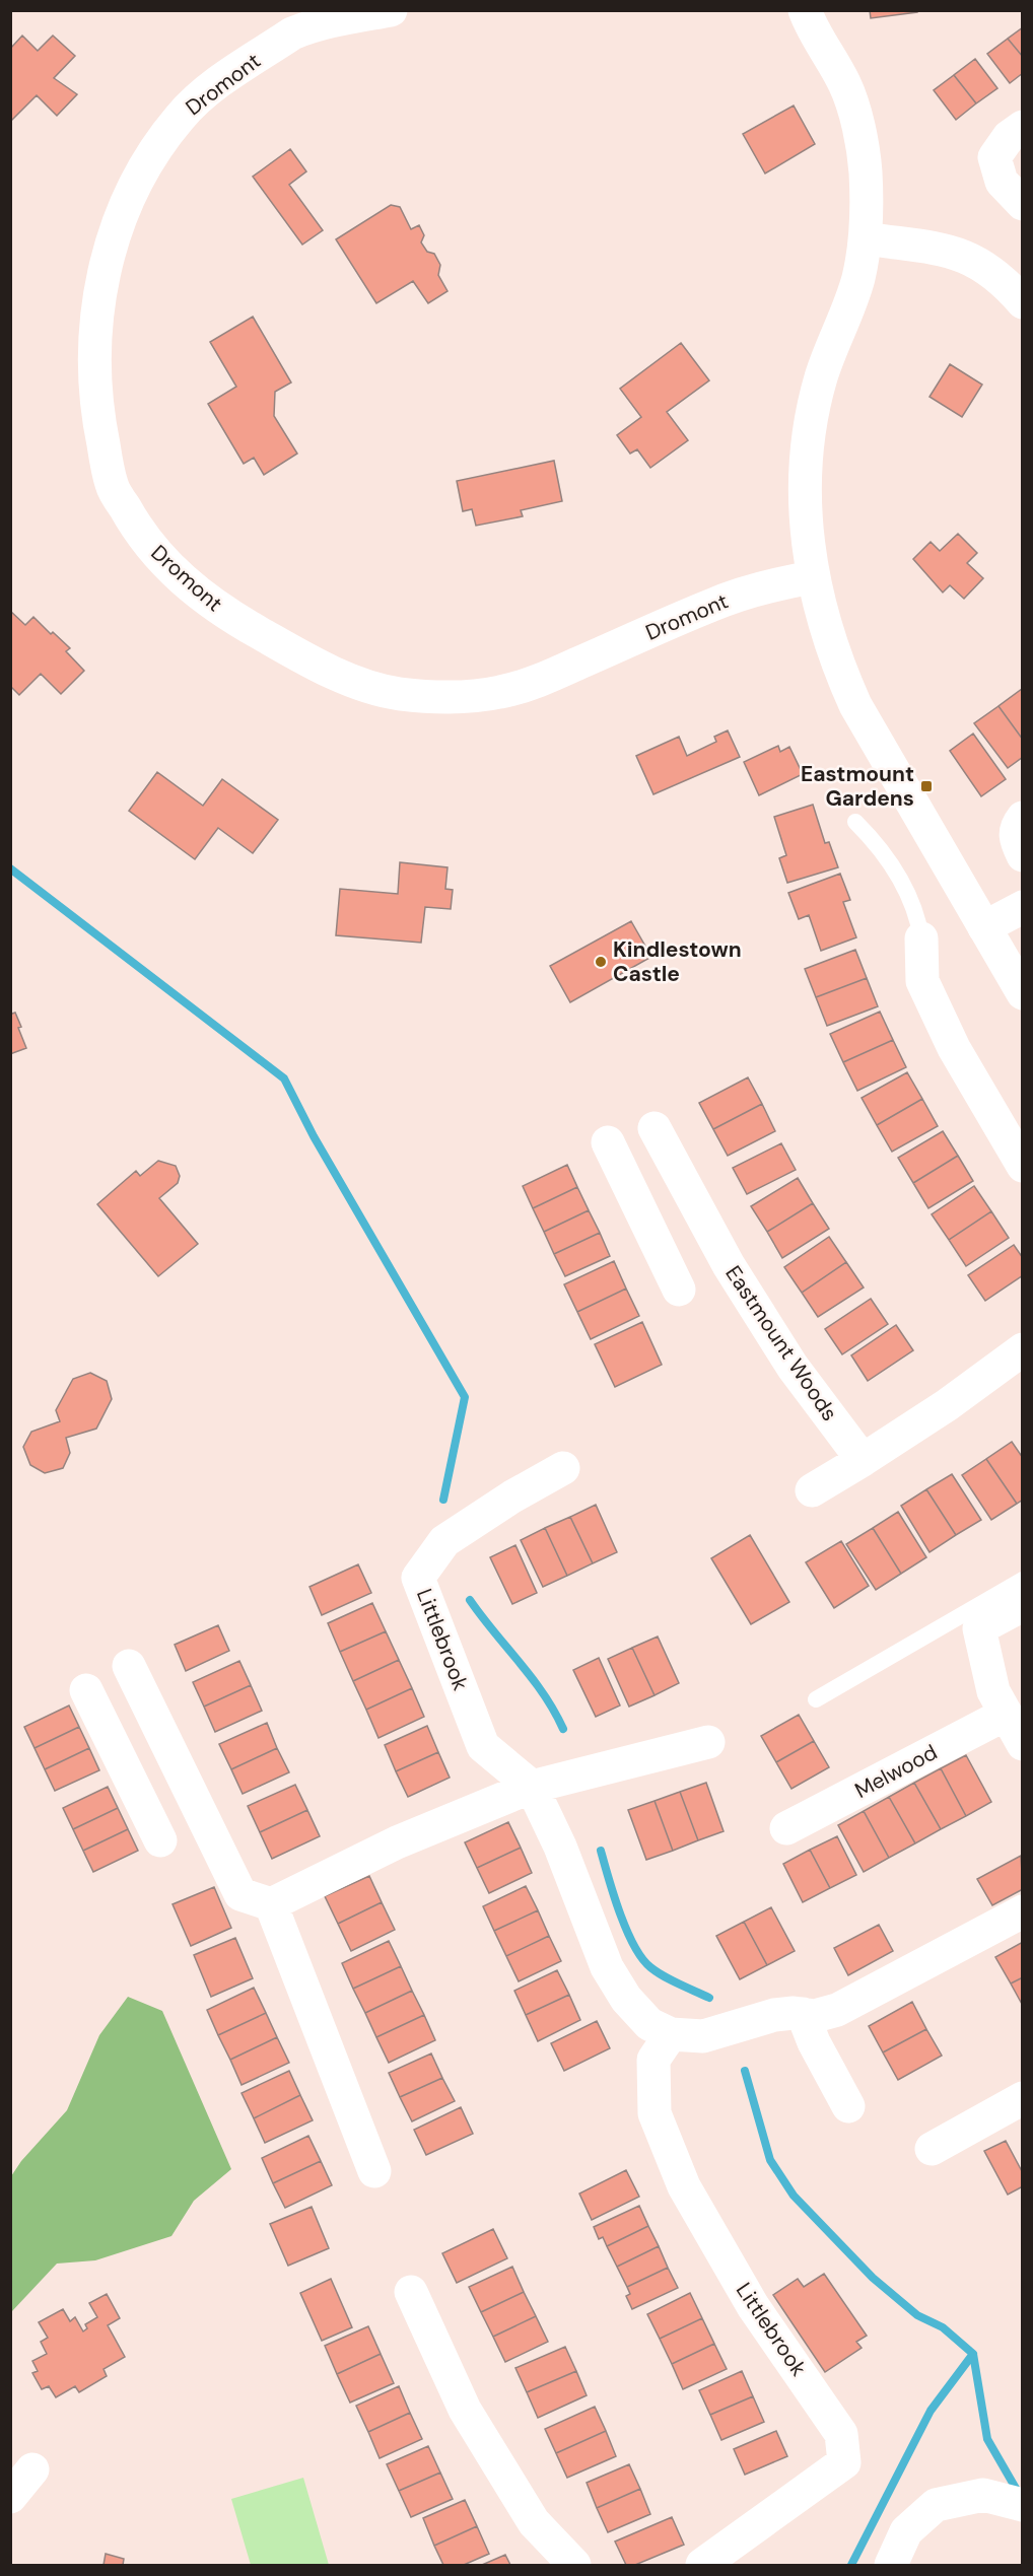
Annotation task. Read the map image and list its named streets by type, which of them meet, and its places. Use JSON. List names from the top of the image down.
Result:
{
  "streets": {
    "street": [
      "Dromont",
      "Eastmount Woods",
      "Littlebrook",
      "Melwood"
    ]
  },
  "places": {
    "transit": ["Eastmount Gardens"],
    "other": ["Kindlestown Castle"]
  }
}
